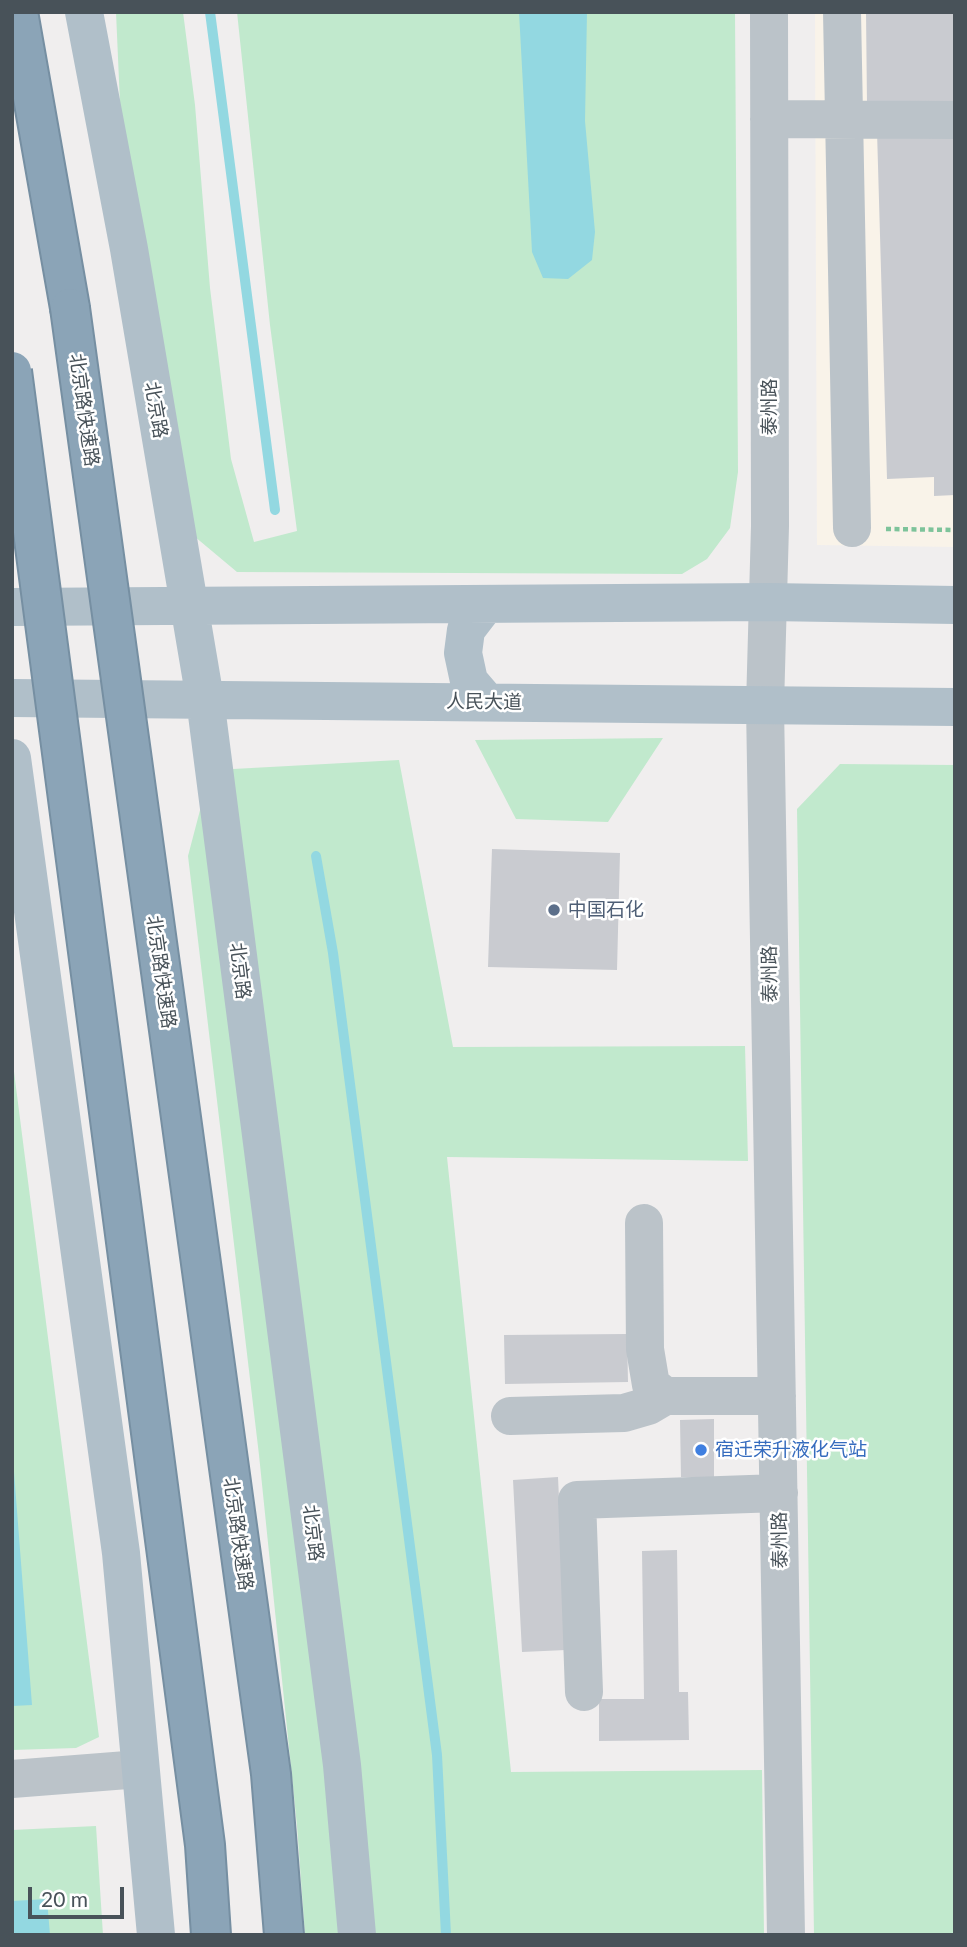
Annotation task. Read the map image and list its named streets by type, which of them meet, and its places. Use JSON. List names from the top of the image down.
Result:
{
  "streets": {
    "highway": ["北京路快速路"],
    "main road": ["北京路", "人民大道"],
    "street": ["泰州路"]
  },
  "crossings": [
    ["泰州路", "人民大道"],
    ["北京路", "人民大道"]
  ],
  "places": ["中国石化", "宿迁荣升液化气站"],
  "scale_bar": "20 m"
}
